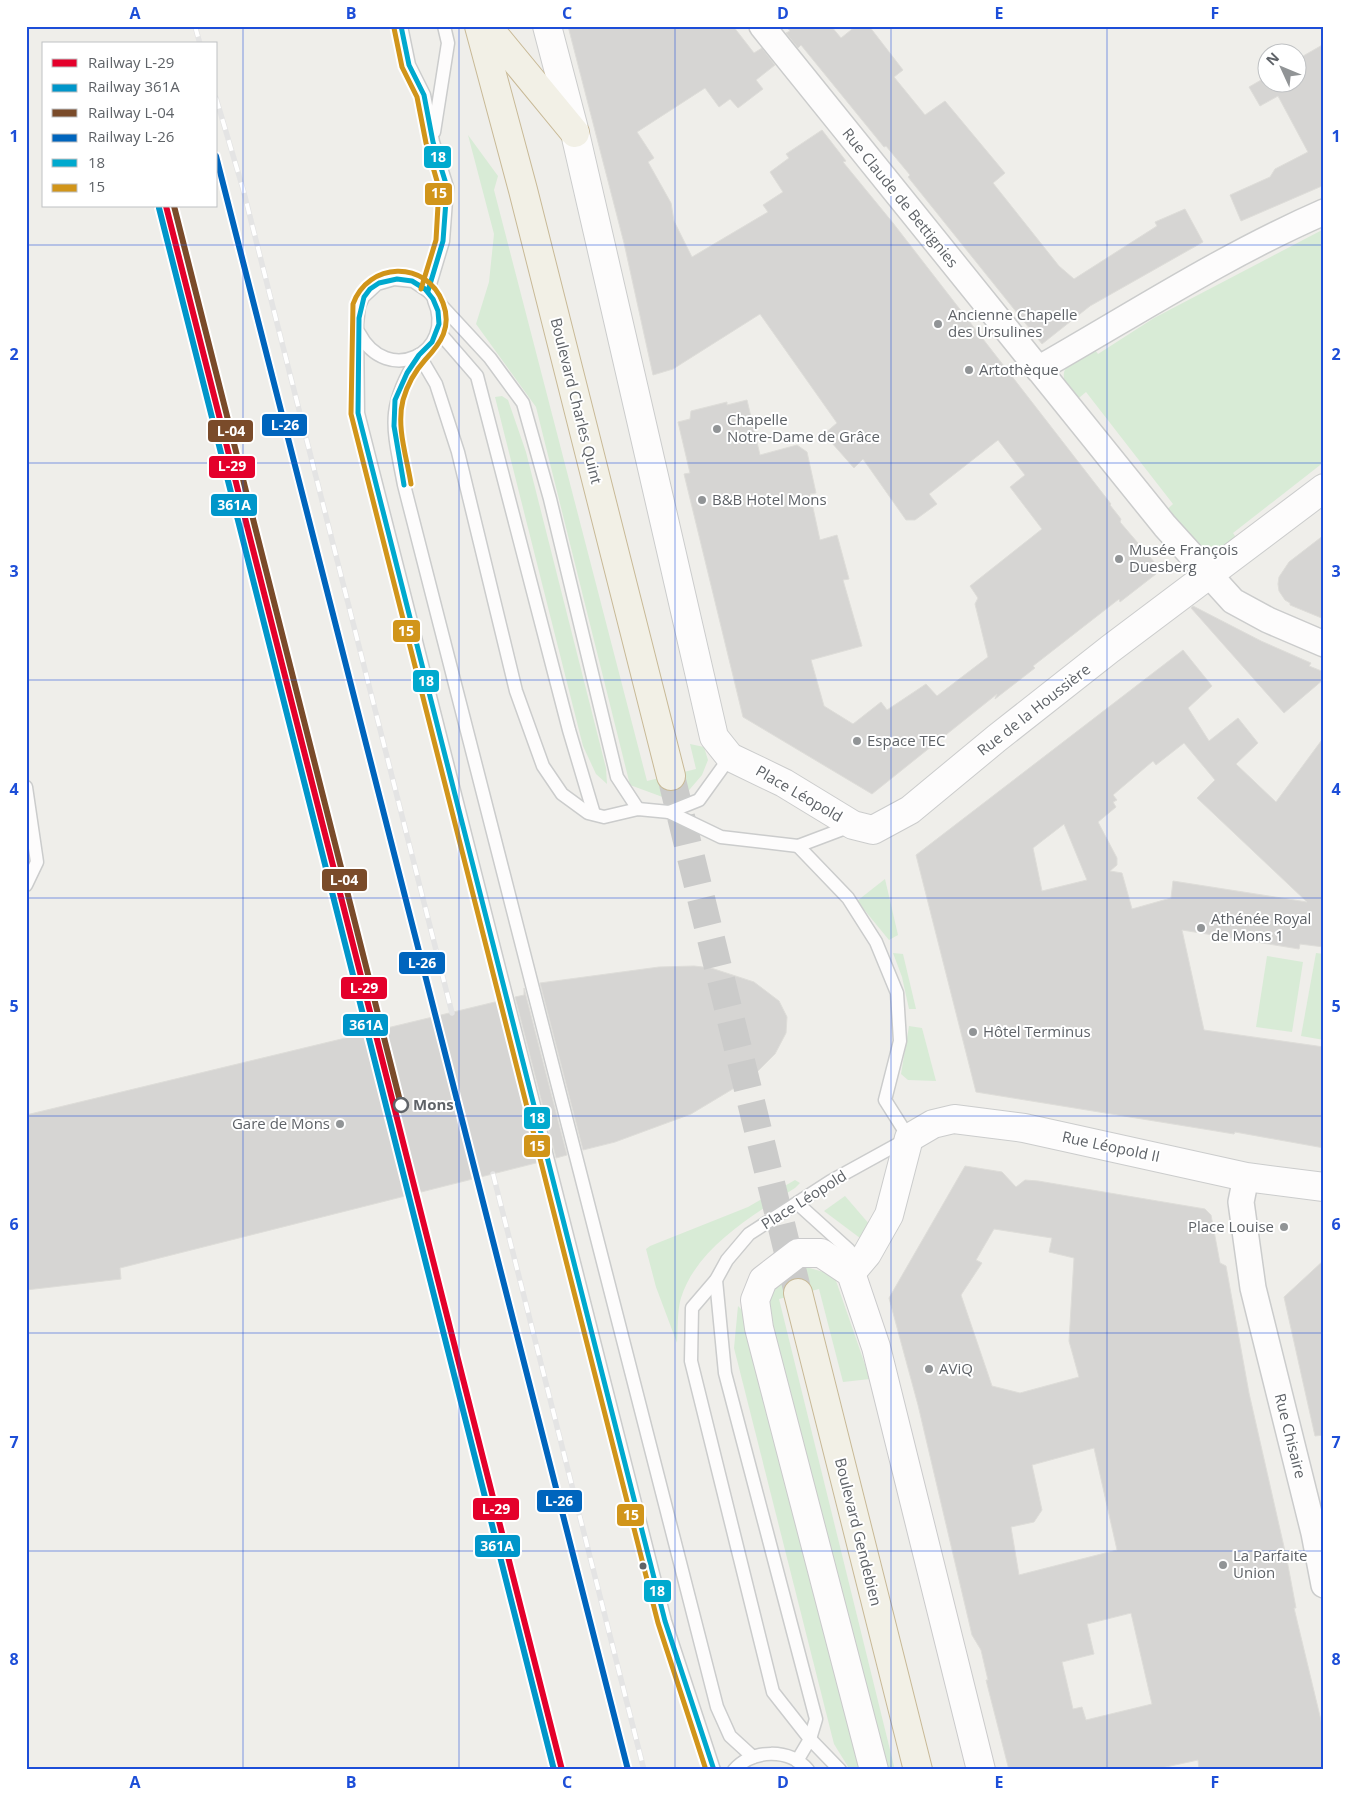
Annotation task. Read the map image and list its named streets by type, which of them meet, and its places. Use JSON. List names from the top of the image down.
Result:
{
  "streets": {
    "highway": ["Boulevard Charles Quint", "Boulevard Gendebien"],
    "street": [
      "Rue Claude de Bettignies",
      "Rue de la Houssière",
      "Place Léopold",
      "Rue Léopold II",
      "Rue Chisaire"
    ]
  },
  "crossings": [
    ["Rue Claude de Bettignies", "Rue de la Houssière"],
    ["Rue de la Houssière", "Place Léopold"],
    ["Place Léopold", "Rue Léopold II"],
    ["Rue Léopold II", "Rue Chisaire"]
  ],
  "places": [
    "Ancienne Chapelle des Ursulines",
    "Artothèque",
    "Chapelle Notre-Dame de Grâce",
    "B&B Hotel Mons",
    "Musée François Duesberg",
    "Espace TEC",
    "Athénée Royal de Mons 1",
    "Hôtel Terminus",
    "Mons",
    "Gare de Mons",
    "Place Louise",
    "AViQ",
    "La Parfaite Union"
  ],
  "lines": [
    "transit line 18",
    "transit line 15",
    "rail line L-26",
    "rail line L-29",
    "rail line 361A",
    "rail line L-04"
  ],
  "legend": [
    "Railway L-29",
    "Railway 361A",
    "Railway L-04",
    "Railway L-26",
    "18",
    "15"
  ],
  "north": "top left",
  "grid": {
    "columns": [
      "A",
      "B",
      "C",
      "D",
      "E",
      "F"
    ],
    "rows": [
      "1",
      "2",
      "3",
      "4",
      "5",
      "6",
      "7",
      "8"
    ]
  }
}
